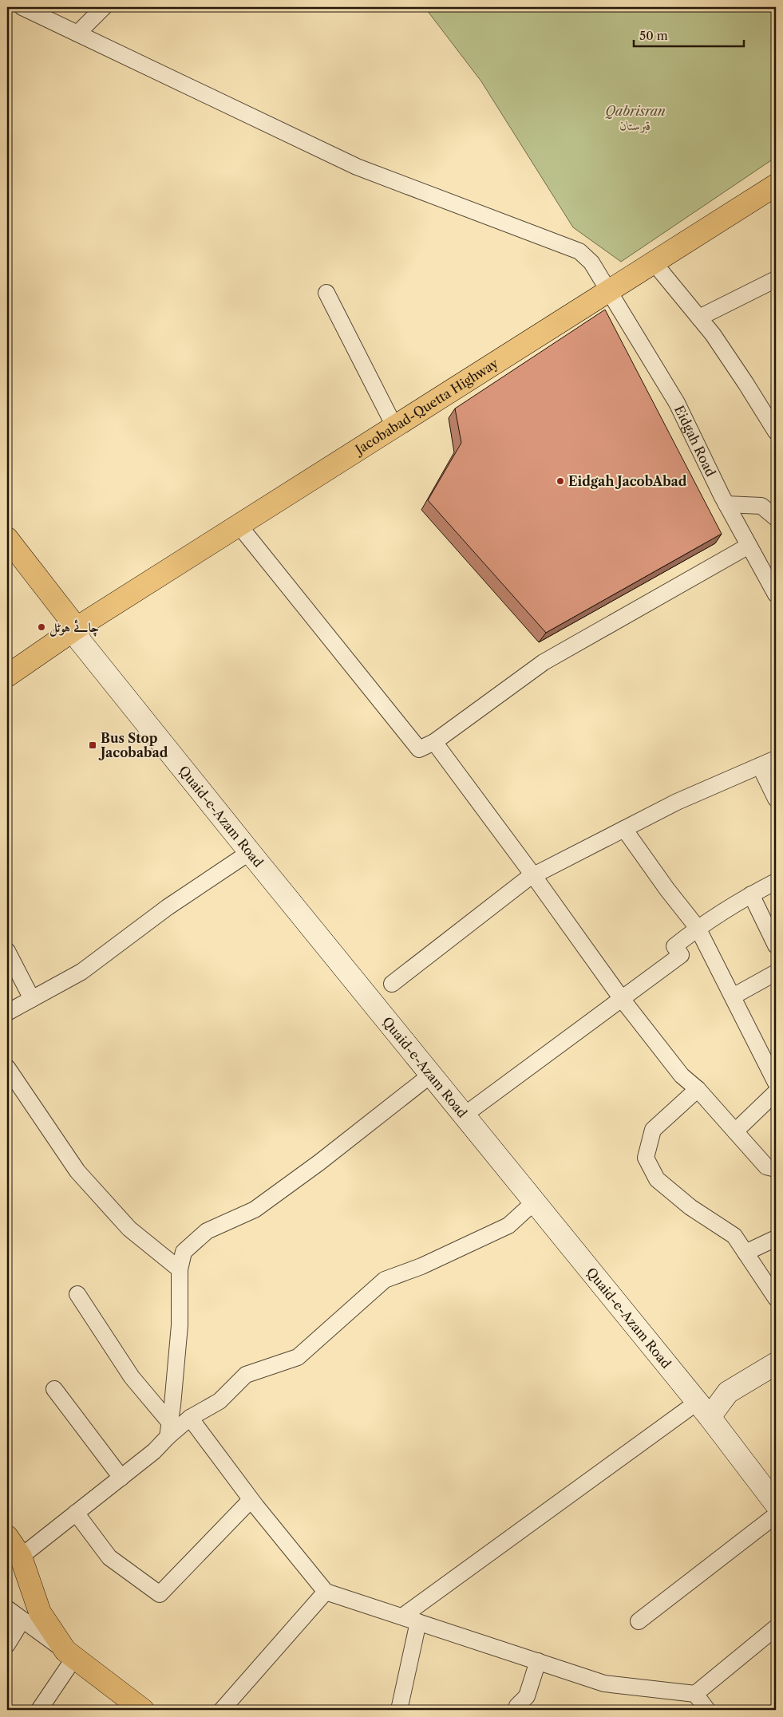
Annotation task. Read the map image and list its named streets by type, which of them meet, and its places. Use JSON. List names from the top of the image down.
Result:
{
  "streets": {
    "main road": ["Jacobabad-Quetta Highway"],
    "street": ["Eidgah Road", "Quaid-e-Azam Road"]
  },
  "crossings": [
    ["Jacobabad-Quetta Highway", "Eidgah Road"],
    ["Jacobabad-Quetta Highway", "Quaid-e-Azam Road"]
  ],
  "parks": ["Qabrisran قبرستان"],
  "places": {
    "other": ["Eidgah JacobAbad", "چائے ہوٹل"],
    "transit": ["Bus Stop Jacobabad"]
  },
  "scale_bar": "50 m"
}
